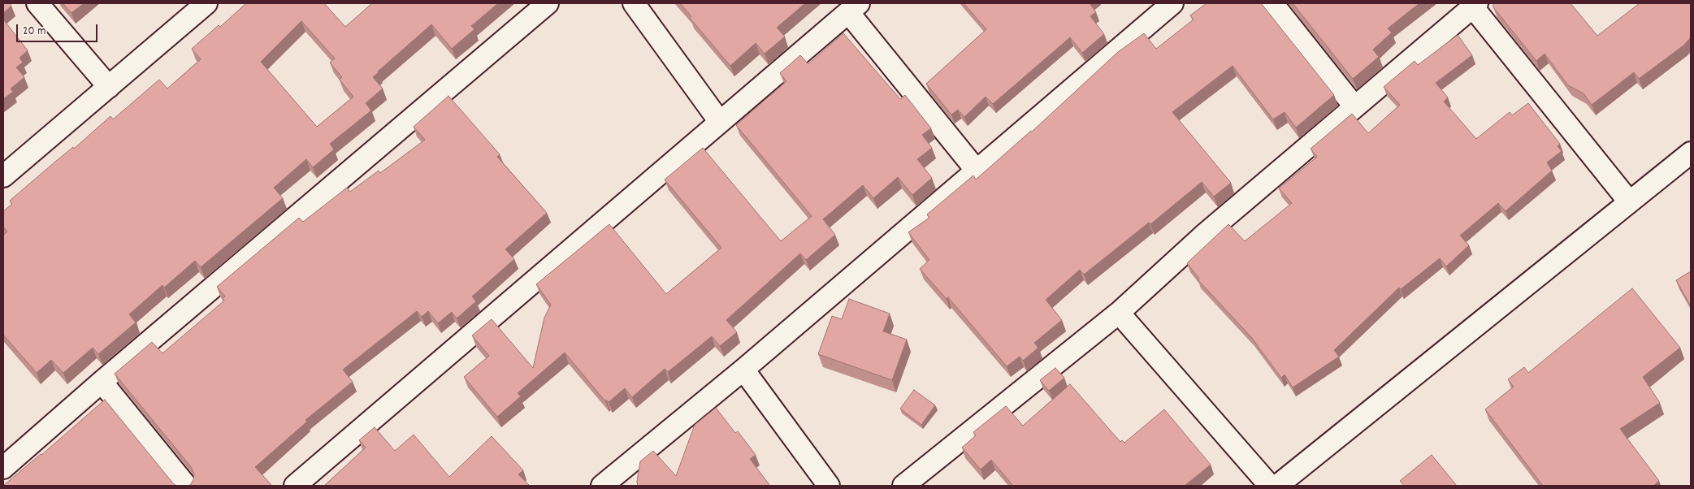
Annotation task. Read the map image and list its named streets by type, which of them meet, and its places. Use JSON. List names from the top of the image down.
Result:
{
  "scale_bar": "20 m"
}
